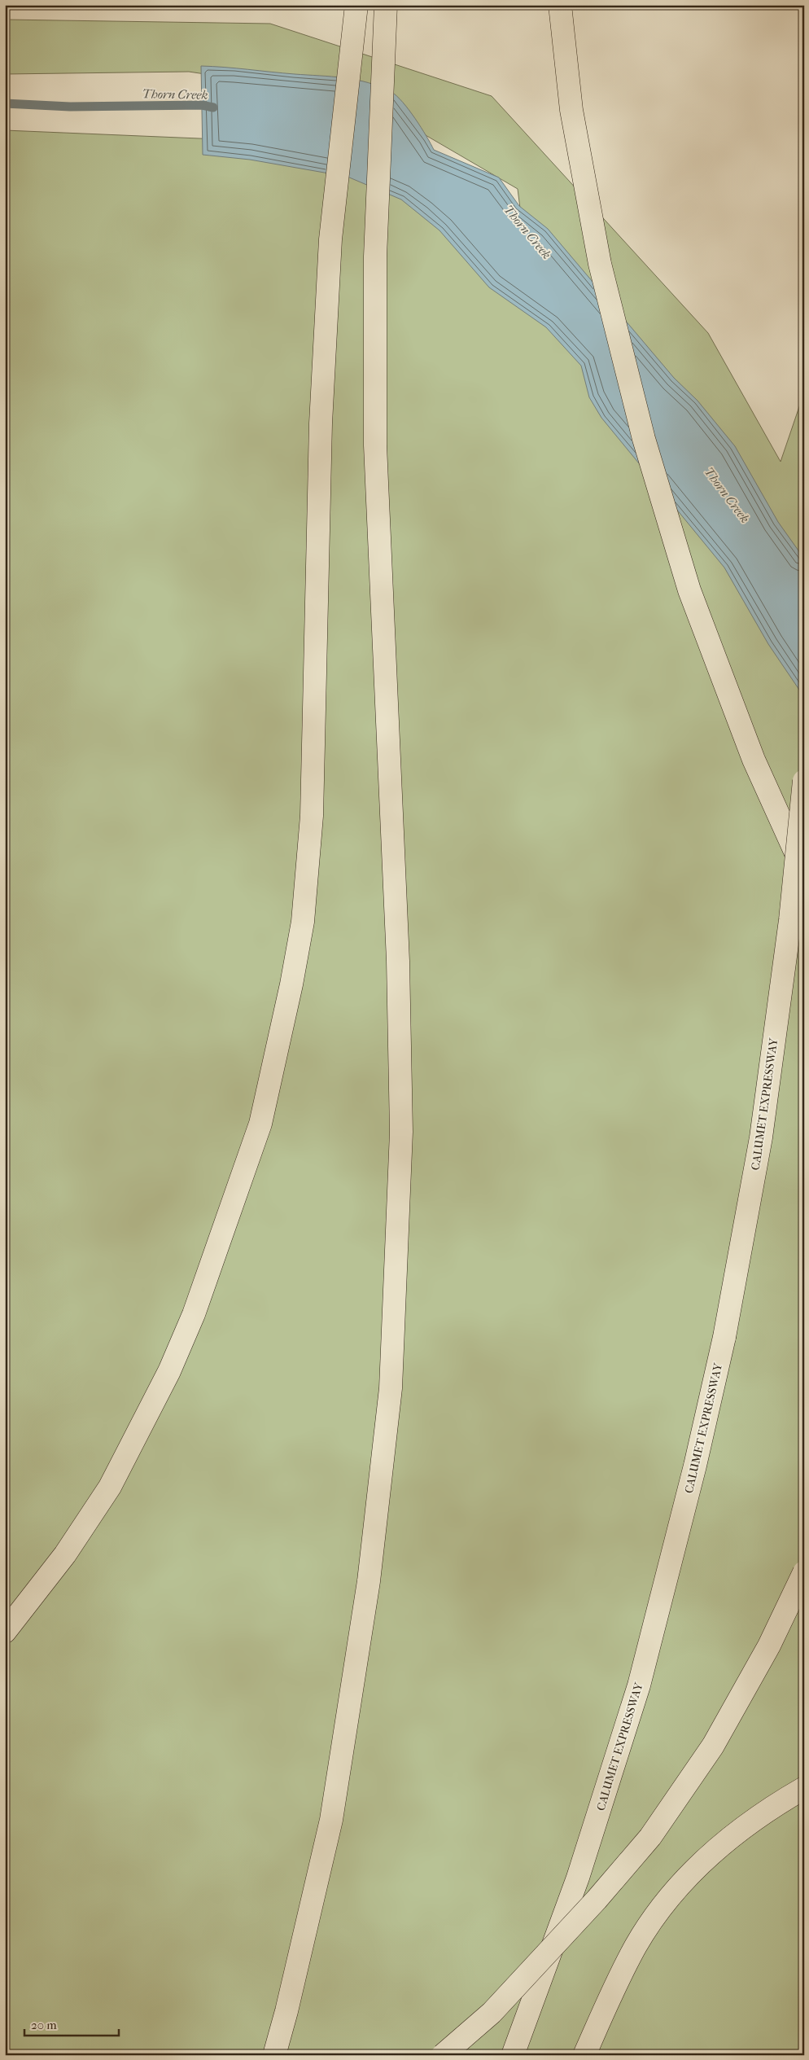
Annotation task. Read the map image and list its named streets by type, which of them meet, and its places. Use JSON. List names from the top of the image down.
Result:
{
  "streets": {
    "highway": ["CALUMET EXPRESSWAY"]
  },
  "water": ["Thorn Creek"],
  "scale_bar": "20 m"
}
